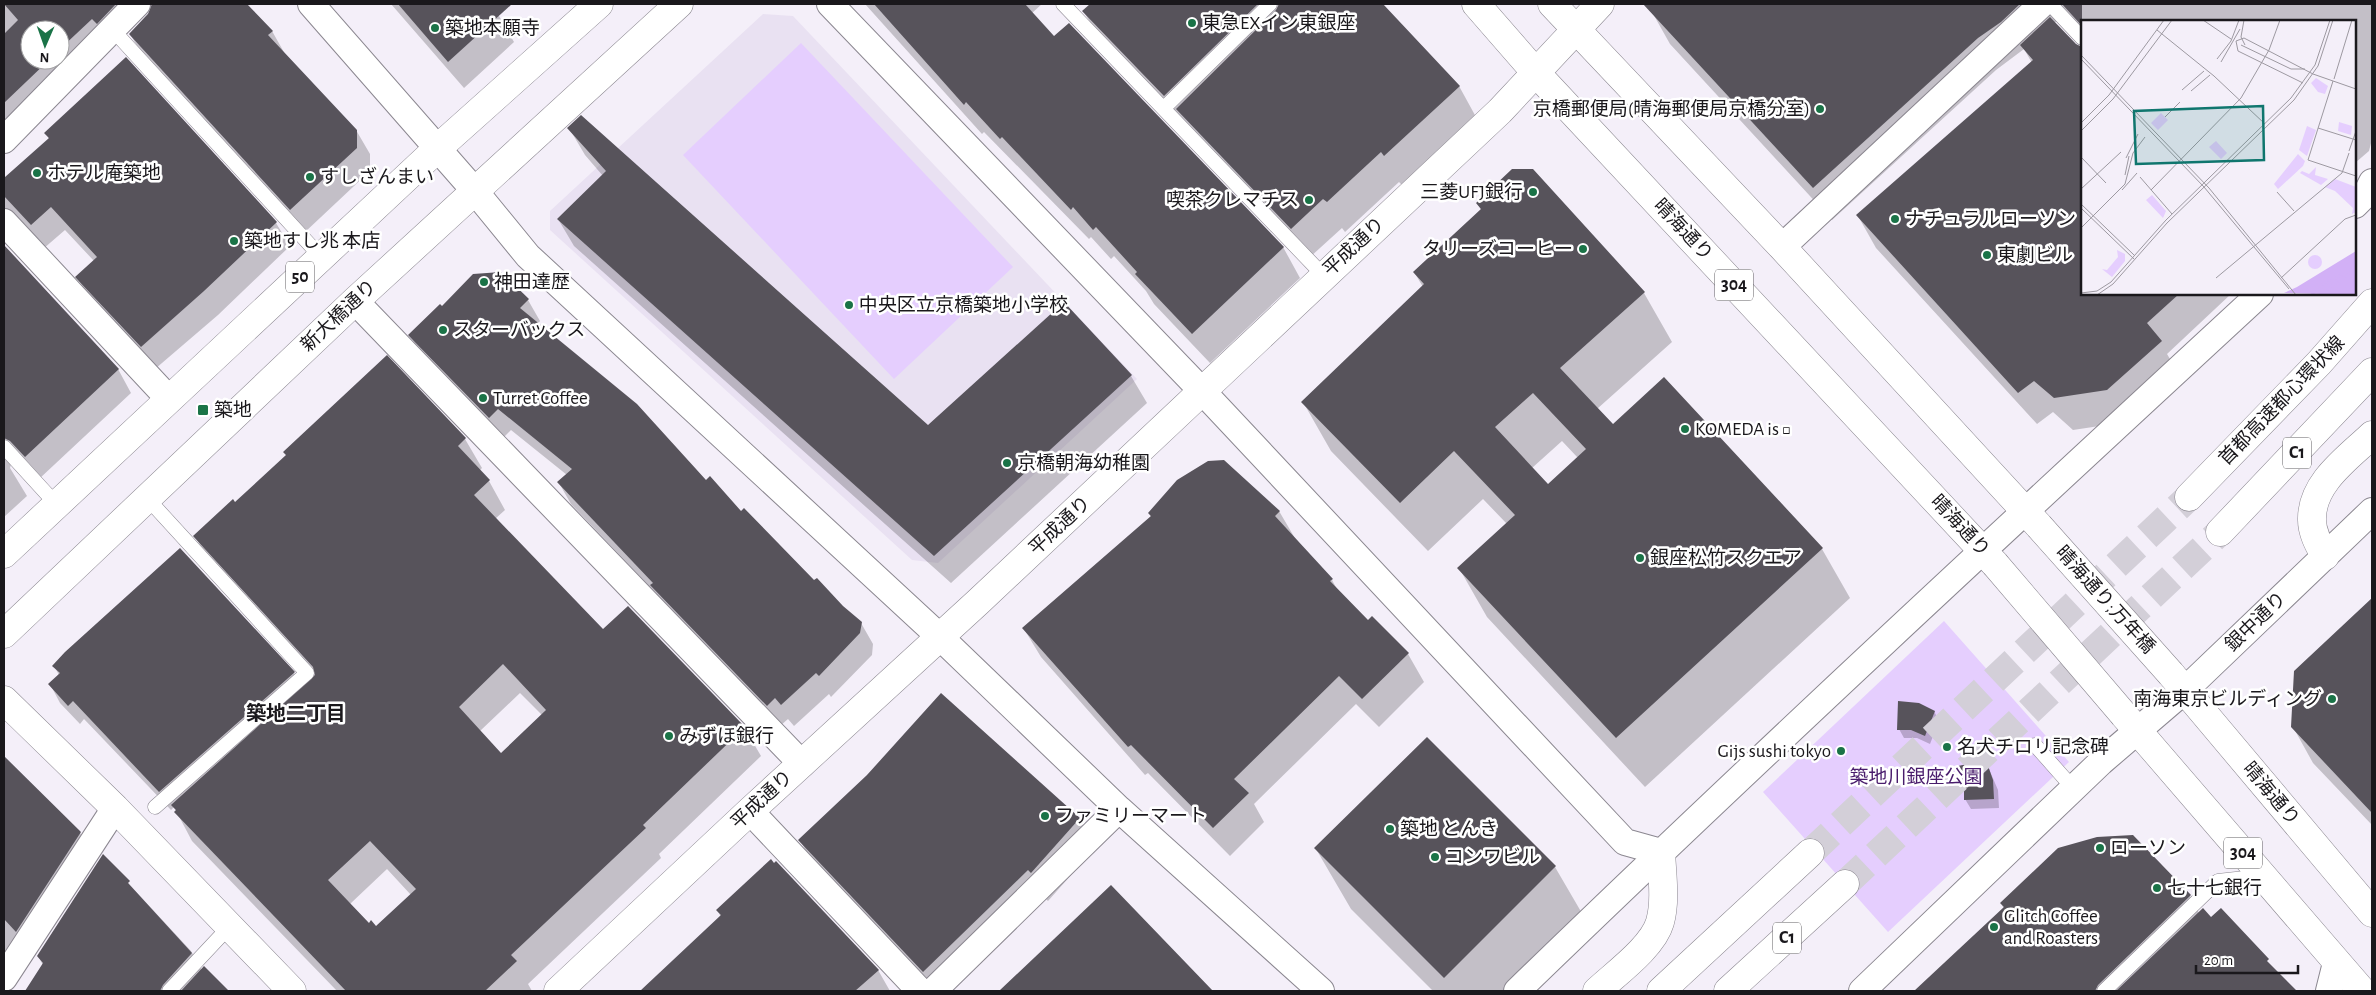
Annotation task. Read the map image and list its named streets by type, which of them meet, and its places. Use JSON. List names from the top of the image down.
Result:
{
  "streets": {
    "main road": [
      "晴海通り",
      "平成通り",
      "50",
      "304",
      "新大橋通り",
      "首都高速都心環状線",
      "C1",
      "晴海通り;万年橋"
    ],
    "street": ["銀中通り"]
  },
  "crossings": [
    ["晴海通り", "平成通り"],
    ["晴海通り", "304"],
    ["晴海通り", "晴海通り;万年橋"],
    ["晴海通り", "銀中通り"],
    ["304", "銀中通り"],
    ["晴海通り;万年橋", "銀中通り"]
  ],
  "districts": ["築地二丁目"],
  "parks": ["築地川銀座公園"],
  "places": {
    "other": [
      "東急EXイン東銀座",
      "築地本願寺",
      "京橋郵便局(晴海郵便局京橋分室)",
      "ホテル庵築地",
      "すしざんまい",
      "三菱UFJ銀行",
      "喫茶クレマチス",
      "ナチュラルローソン",
      "築地すし兆 本店",
      "タリーズコーヒー",
      "東劇ビル",
      "神田達歴",
      "中央区立京橋築地小学校",
      "スターバックス",
      "Turret Coffee",
      "KOMEDA is □",
      "京橋朝海幼稚園",
      "銀座松竹スクエア",
      "南海東京ビルディング",
      "みずほ銀行",
      "名犬チロリ記念碑",
      "Gijs sushi tokyo",
      "ファミリーマート",
      "築地 とんき",
      "ローソン",
      "コンワビル",
      "七十七銀行",
      "Glitch Coffee and Roasters"
    ],
    "transit": ["築地"]
  },
  "scale_bar": "20 m",
  "north": "bottom"
}
